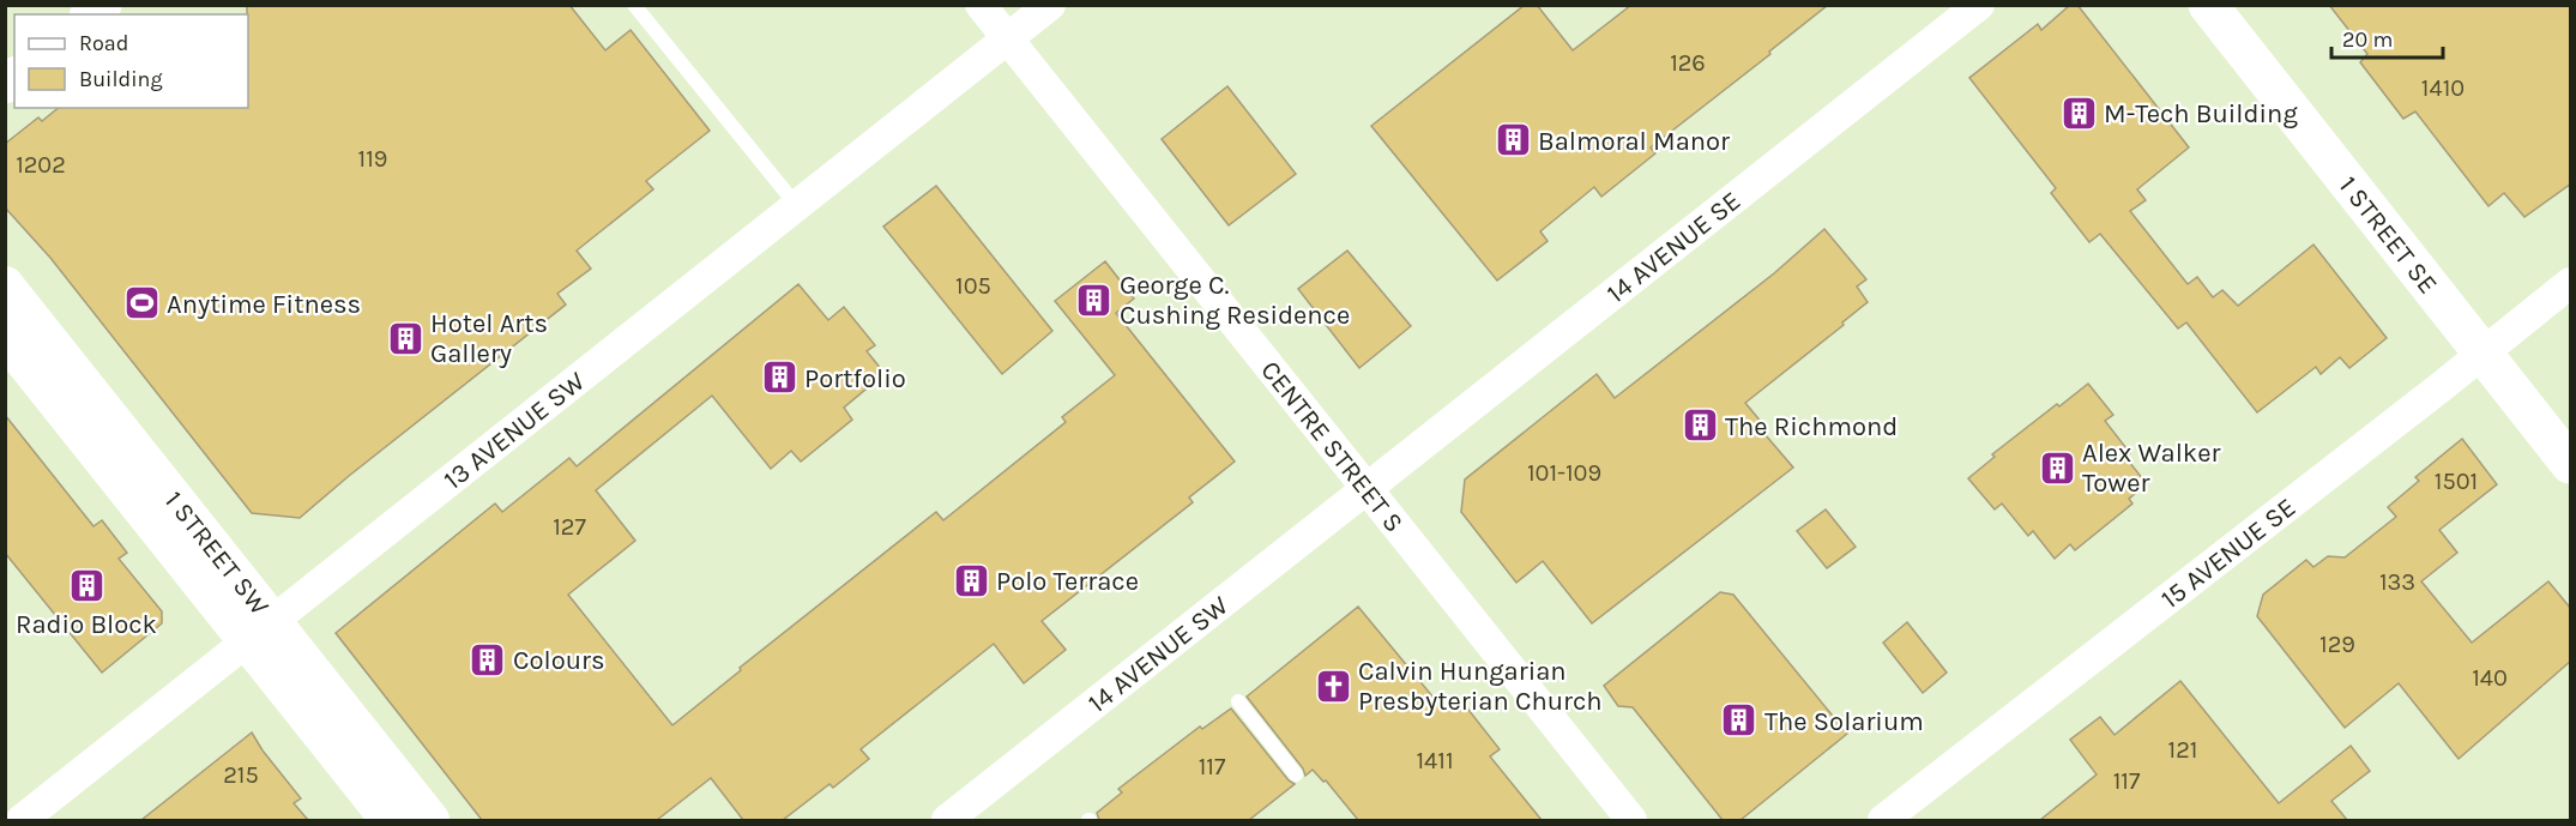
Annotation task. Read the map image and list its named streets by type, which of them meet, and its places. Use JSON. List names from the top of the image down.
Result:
{
  "streets": {
    "main road": ["1 STREET SE"],
    "street": [
      "14 AVENUE SE",
      "13 AVENUE SW",
      "CENTRE STREET S",
      "15 AVENUE SE",
      "1 STREET SW",
      "14 AVENUE SW"
    ]
  },
  "crossings": [
    ["1 STREET SE", "15 AVENUE SE"],
    ["14 AVENUE SE", "CENTRE STREET S"],
    ["14 AVENUE SE", "14 AVENUE SW"],
    ["13 AVENUE SW", "CENTRE STREET S"],
    ["13 AVENUE SW", "1 STREET SW"],
    ["CENTRE STREET S", "14 AVENUE SW"]
  ],
  "places": {
    "building": [
      "M-Tech Building",
      "Balmoral Manor",
      "George C. Cushing Residence",
      "Hotel Arts Gallery",
      "Portfolio",
      "The Richmond",
      "Alex Walker Tower",
      "Polo Terrace",
      "Radio Block",
      "Colours",
      "The Solarium"
    ],
    "sports": ["Anytime Fitness"],
    "church": ["Calvin Hungarian Presbyterian Church"]
  },
  "house_numbers": [
    "126",
    "1410",
    "119",
    "1202",
    "105",
    "101-109",
    "1501",
    "127",
    "133",
    "129",
    "140",
    "121",
    "1411",
    "117",
    "215",
    "117"
  ],
  "legend": ["Road", "Building"],
  "scale_bar": "20 m"
}
